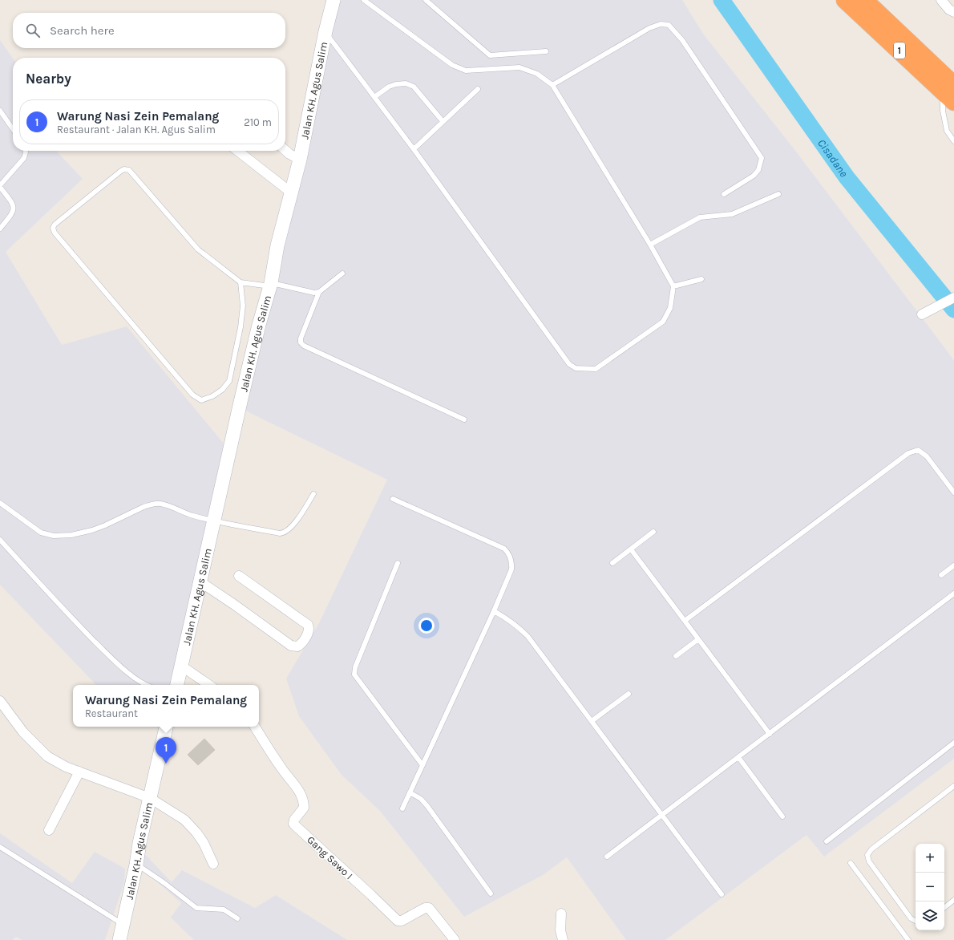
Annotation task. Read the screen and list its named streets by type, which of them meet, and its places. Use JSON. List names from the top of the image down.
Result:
{
  "streets": {
    "highway": ["1"],
    "street": ["Jalan KH. Agus Salim", "Gang Sawo I"]
  },
  "water": ["Cisadane"],
  "page": {
    "search": "Search here",
    "heading": "Nearby",
    "list": [
      {
        "mark": "1",
        "name": "Warung Nasi Zein Pemalang",
        "note": "Restaurant · Jalan KH. Agus Salim",
        "value": "210 m"
      }
    ],
    "popup": ["Warung Nasi Zein Pemalang", "Restaurant"],
    "pins": "1",
    "map_buttons": ["+", "−"]
  }
}
